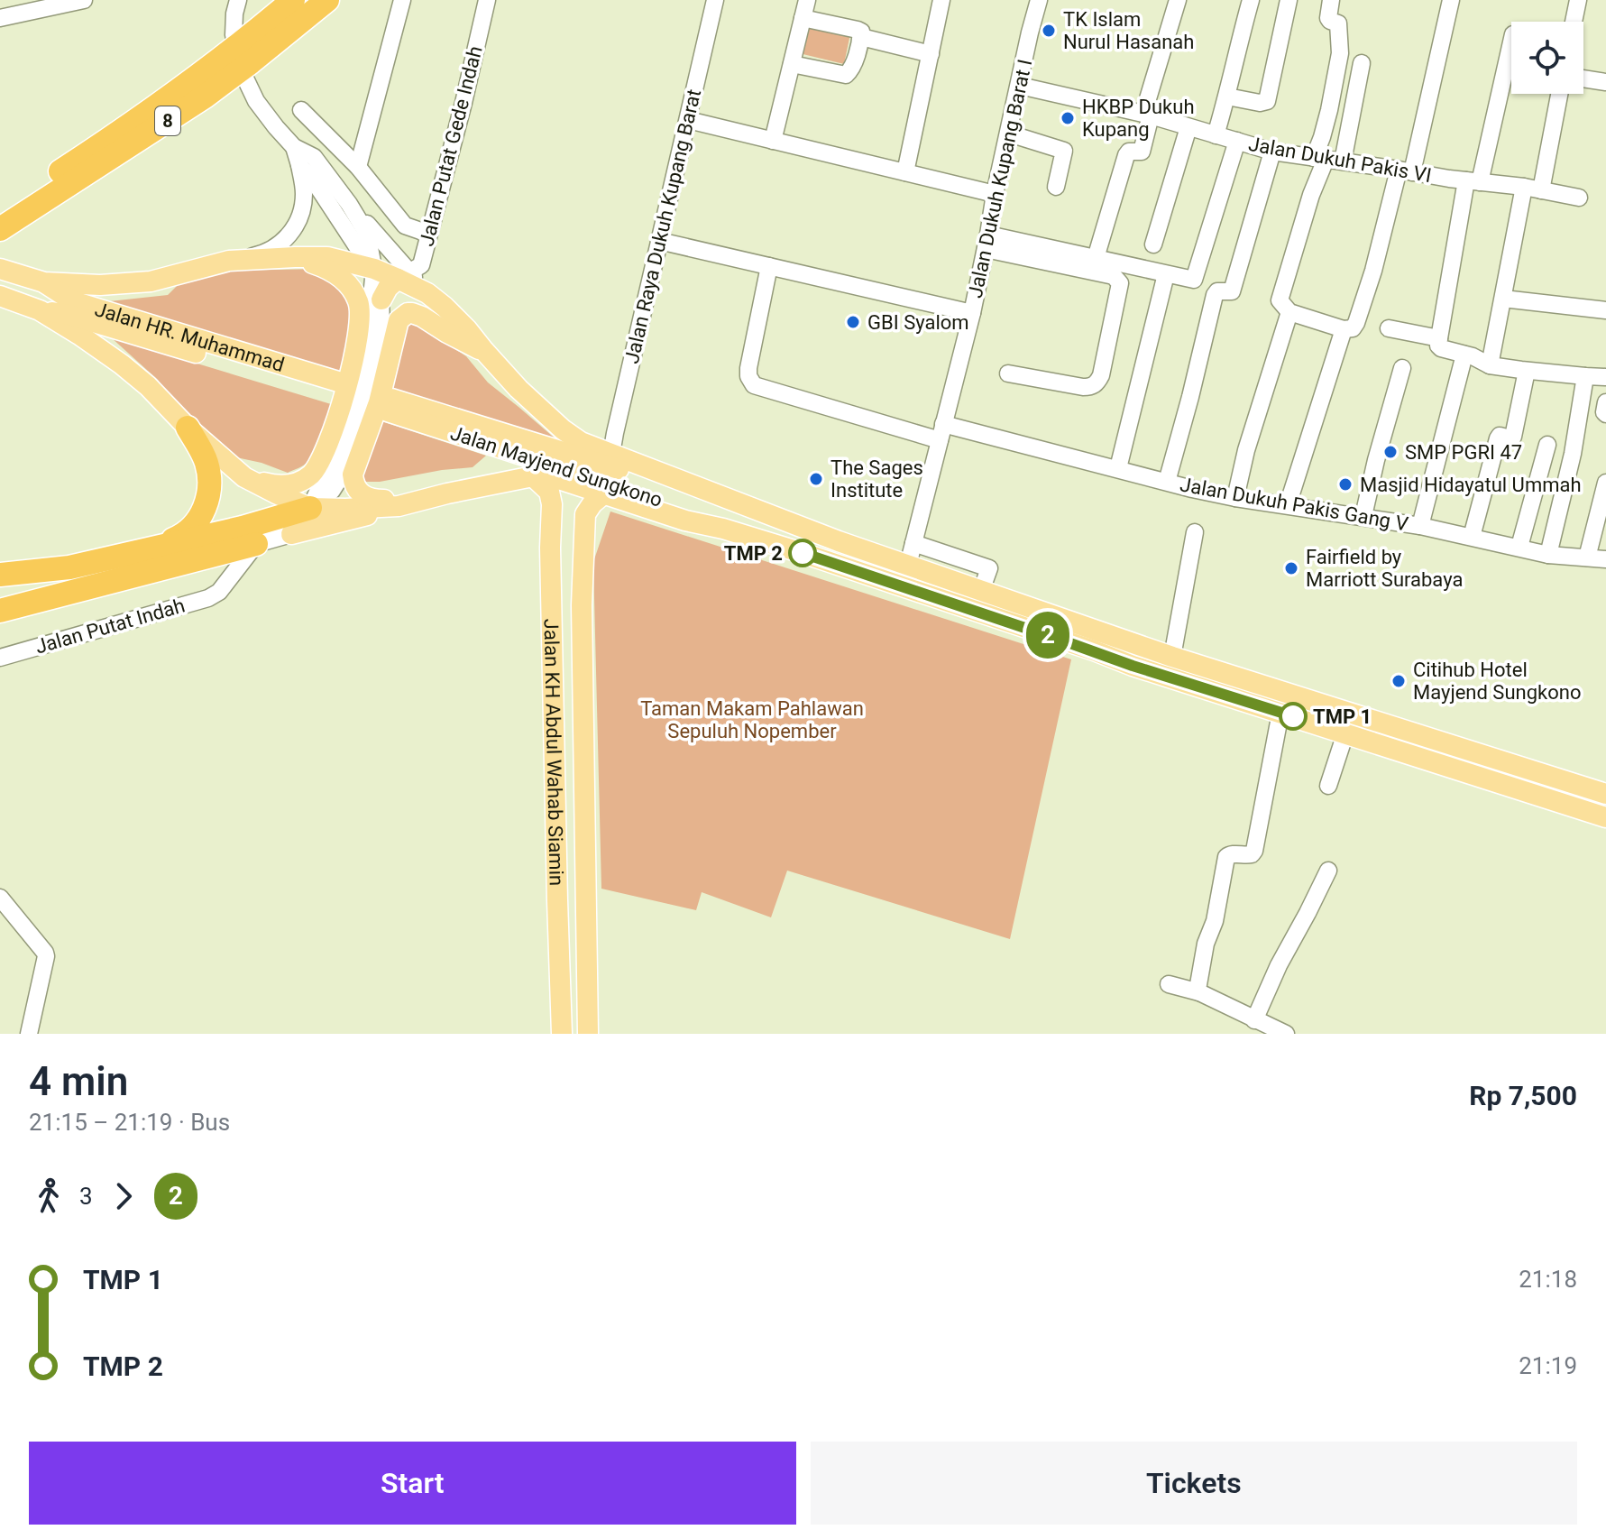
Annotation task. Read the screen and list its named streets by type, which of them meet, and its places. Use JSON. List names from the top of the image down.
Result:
{
  "streets": {
    "highway": ["8"],
    "main road": ["Jalan HR. Muhammad", "Jalan Mayjend Sungkono", "Jalan KH Abdul Wahab Siamin"],
    "street": [
      "Jalan Putat Gede Indah",
      "Jalan Dukuh Pakis VI",
      "Jalan Dukuh Kupang Barat I",
      "Jalan Raya Dukuh Kupang Barat",
      "Jalan Dukuh Pakis Gang V",
      "Jalan Putat Indah"
    ]
  },
  "crossings": [
    ["Jalan Dukuh Pakis VI", "Jalan Dukuh Kupang Barat I"],
    ["Jalan Dukuh Kupang Barat I", "Jalan Dukuh Pakis Gang V"]
  ],
  "parks": ["Taman Makam Pahlawan Sepuluh Nopember"],
  "places": [
    "TK Islam Nurul Hasanah",
    "HKBP Dukuh Kupang",
    "GBI Syalom",
    "SMP PGRI 47",
    "The Sages Institute",
    "Masjid Hidayatul Ummah",
    "TMP 2",
    "Fairfield by Marriott Surabaya",
    "Citihub Hotel Mayjend Sungkono",
    "TMP 1"
  ],
  "lines": ["bus line 2"],
  "page": {
    "on_map": "2",
    "heading": ["4 min", "21:15 – 21:19 · Bus", "Rp 7,500"],
    "legs": ["3", "2"],
    "list": [
      {
        "name": "TMP 1",
        "value": "21:18"
      },
      {
        "name": "TMP 2",
        "value": "21:19"
      }
    ],
    "buttons": ["Start", "Tickets"]
  }
}
